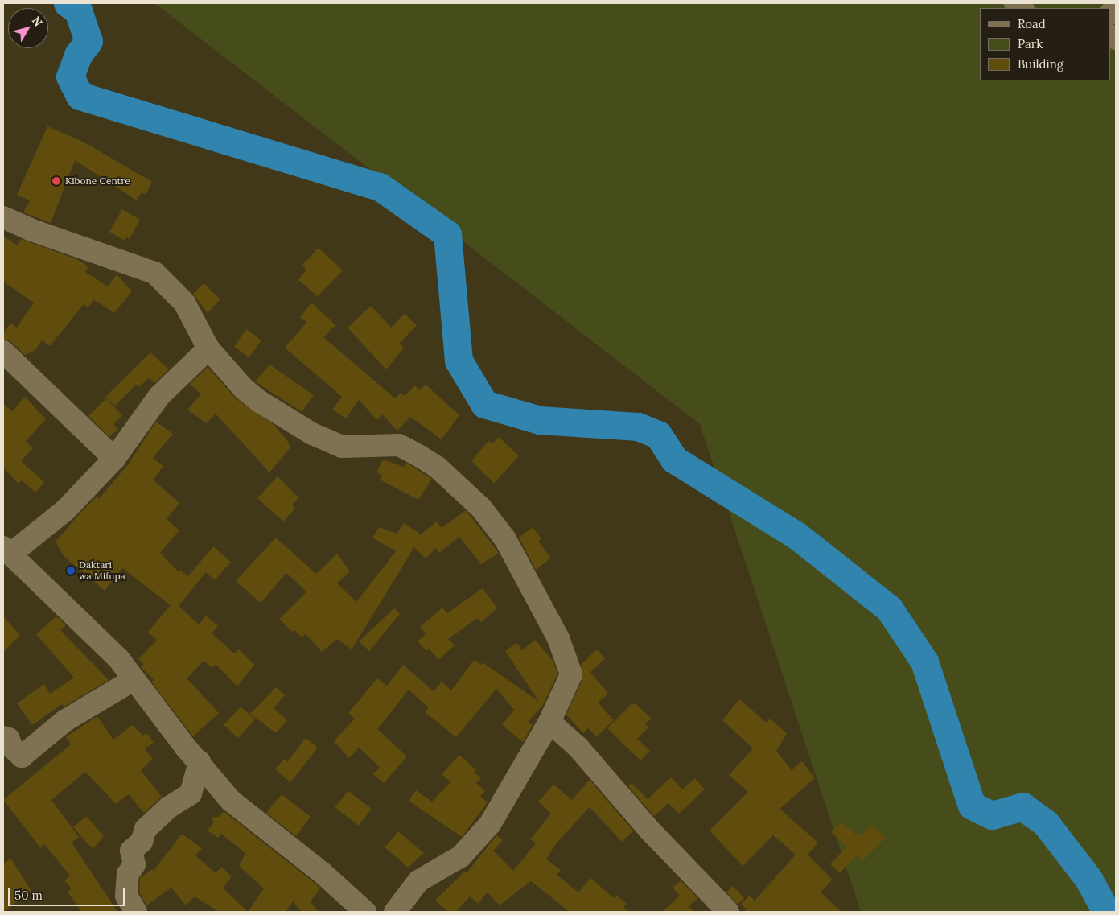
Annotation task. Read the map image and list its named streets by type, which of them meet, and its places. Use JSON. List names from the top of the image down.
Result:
{
  "places": ["Kibone Centre", "Daktari wa Mifupa"],
  "legend": ["Road", "Park", "Building"],
  "scale_bar": "50 m",
  "north": "top right"
}
